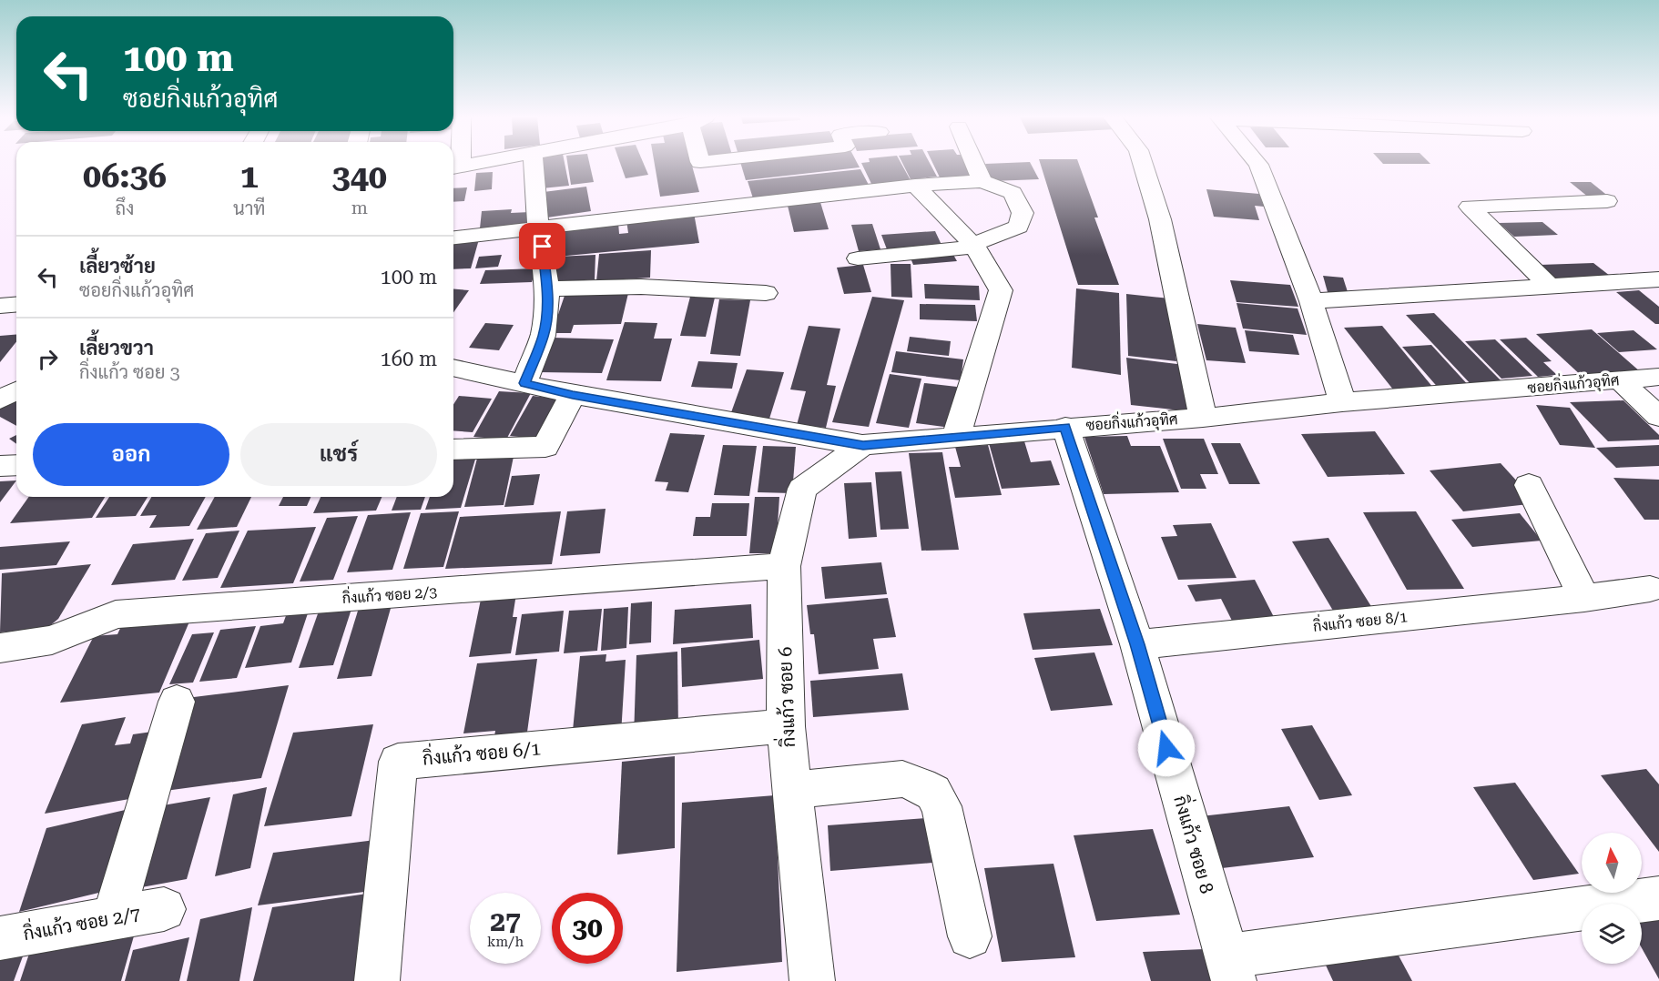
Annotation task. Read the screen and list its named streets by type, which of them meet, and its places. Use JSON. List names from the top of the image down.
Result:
{
  "streets": {
    "street": [
      "ซอยกิ่งแก้วอุทิศ",
      "กิ่งแก้ว ซอย 2/3",
      "กิ่งแก้ว ซอย 8/1",
      "กิ่งแก้ว ซอย 6",
      "กิ่งแก้ว ซอย 6/1",
      "กิ่งแก้ว ซอย 8",
      "กิ่งแก้ว ซอย 2/7"
    ]
  },
  "crossings": [
    ["ซอยกิ่งแก้วอุทิศ", "กิ่งแก้ว ซอย 6"],
    ["ซอยกิ่งแก้วอุทิศ", "กิ่งแก้ว ซอย 8"],
    ["กิ่งแก้ว ซอย 2/3", "กิ่งแก้ว ซอย 6"],
    ["กิ่งแก้ว ซอย 8/1", "กิ่งแก้ว ซอย 8"],
    ["กิ่งแก้ว ซอย 6", "กิ่งแก้ว ซอย 6/1"]
  ],
  "north": "top",
  "page": {
    "turn": ["100 m", "ซอยกิ่งแก้วอุทิศ"],
    "eta": [
      "06:36",
      "ถึง",
      "1",
      "นาที",
      "340",
      "m"
    ],
    "list": [
      {
        "name": "เลี้ยวซ้าย",
        "note": "ซอยกิ่งแก้วอุทิศ",
        "value": "100 m"
      },
      {
        "name": "เลี้ยวขวา",
        "note": "กิ่งแก้ว ซอย 3",
        "value": "160 m"
      }
    ],
    "buttons": ["ออก", "แชร์"],
    "speed": "27 km/h",
    "limit": "30"
  }
}
